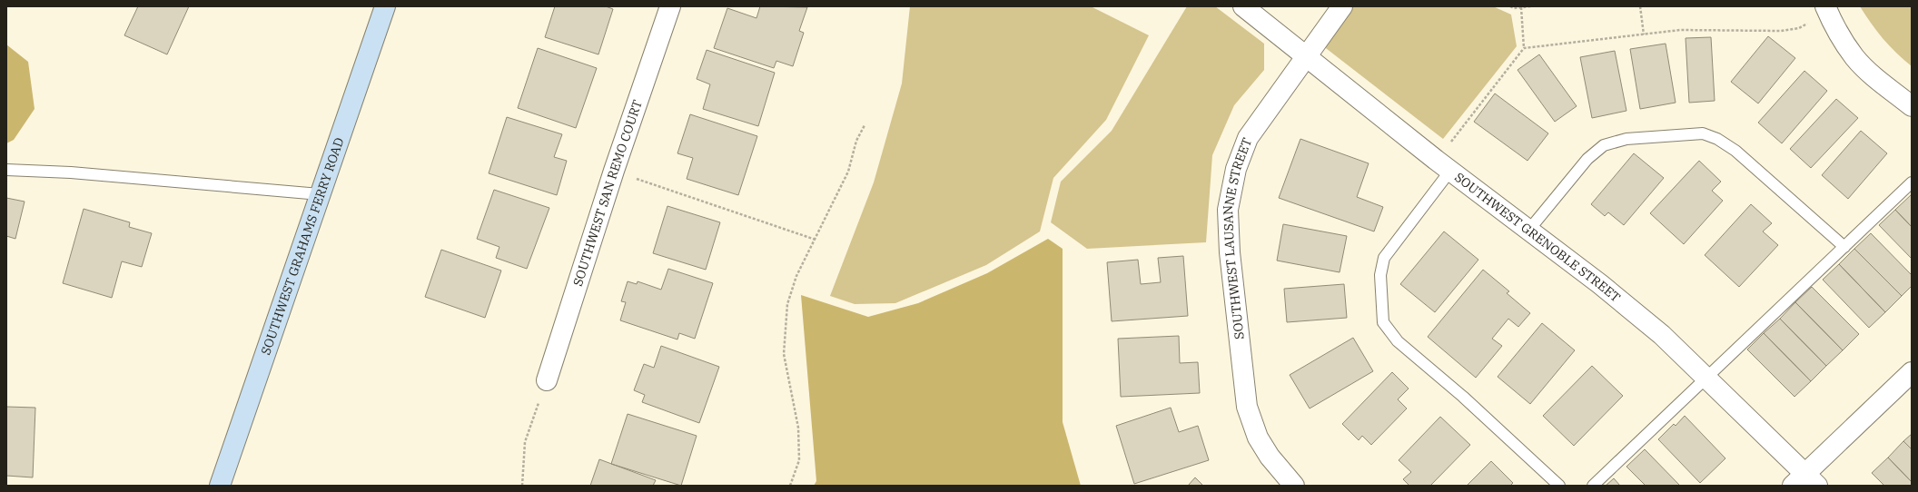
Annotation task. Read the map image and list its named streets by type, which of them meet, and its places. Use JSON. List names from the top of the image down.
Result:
{
  "streets": {
    "main road": ["SOUTHWEST GRAHAMS FERRY ROAD"],
    "street": ["SOUTHWEST SAN REMO COURT", "SOUTHWEST GRENOBLE STREET", "SOUTHWEST LAUSANNE STREET"]
  },
  "crossings": [
    ["SOUTHWEST GRENOBLE STREET", "SOUTHWEST LAUSANNE STREET"]
  ]
}
